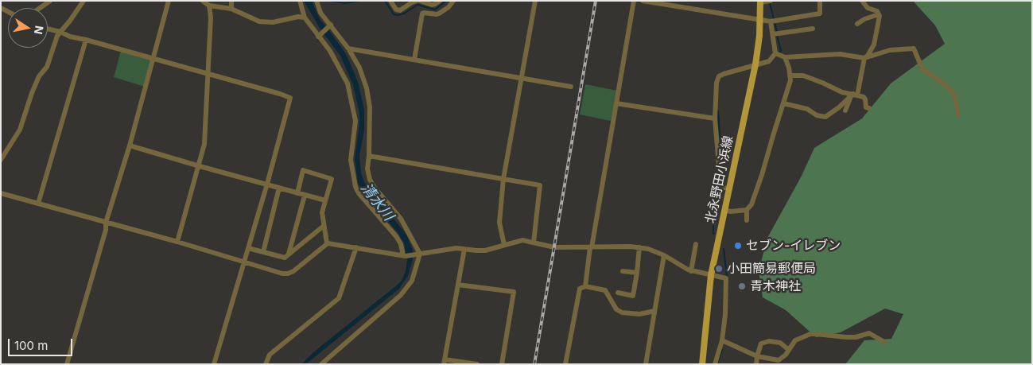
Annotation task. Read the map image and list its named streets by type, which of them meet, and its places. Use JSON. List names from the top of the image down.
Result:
{
  "streets": {
    "main road": ["北永野田小浜線"]
  },
  "water": ["清水川"],
  "places": ["セブン-イレブン", "小田簡易郵便局", "青木神社"],
  "scale_bar": "100 m",
  "north": "right"
}
